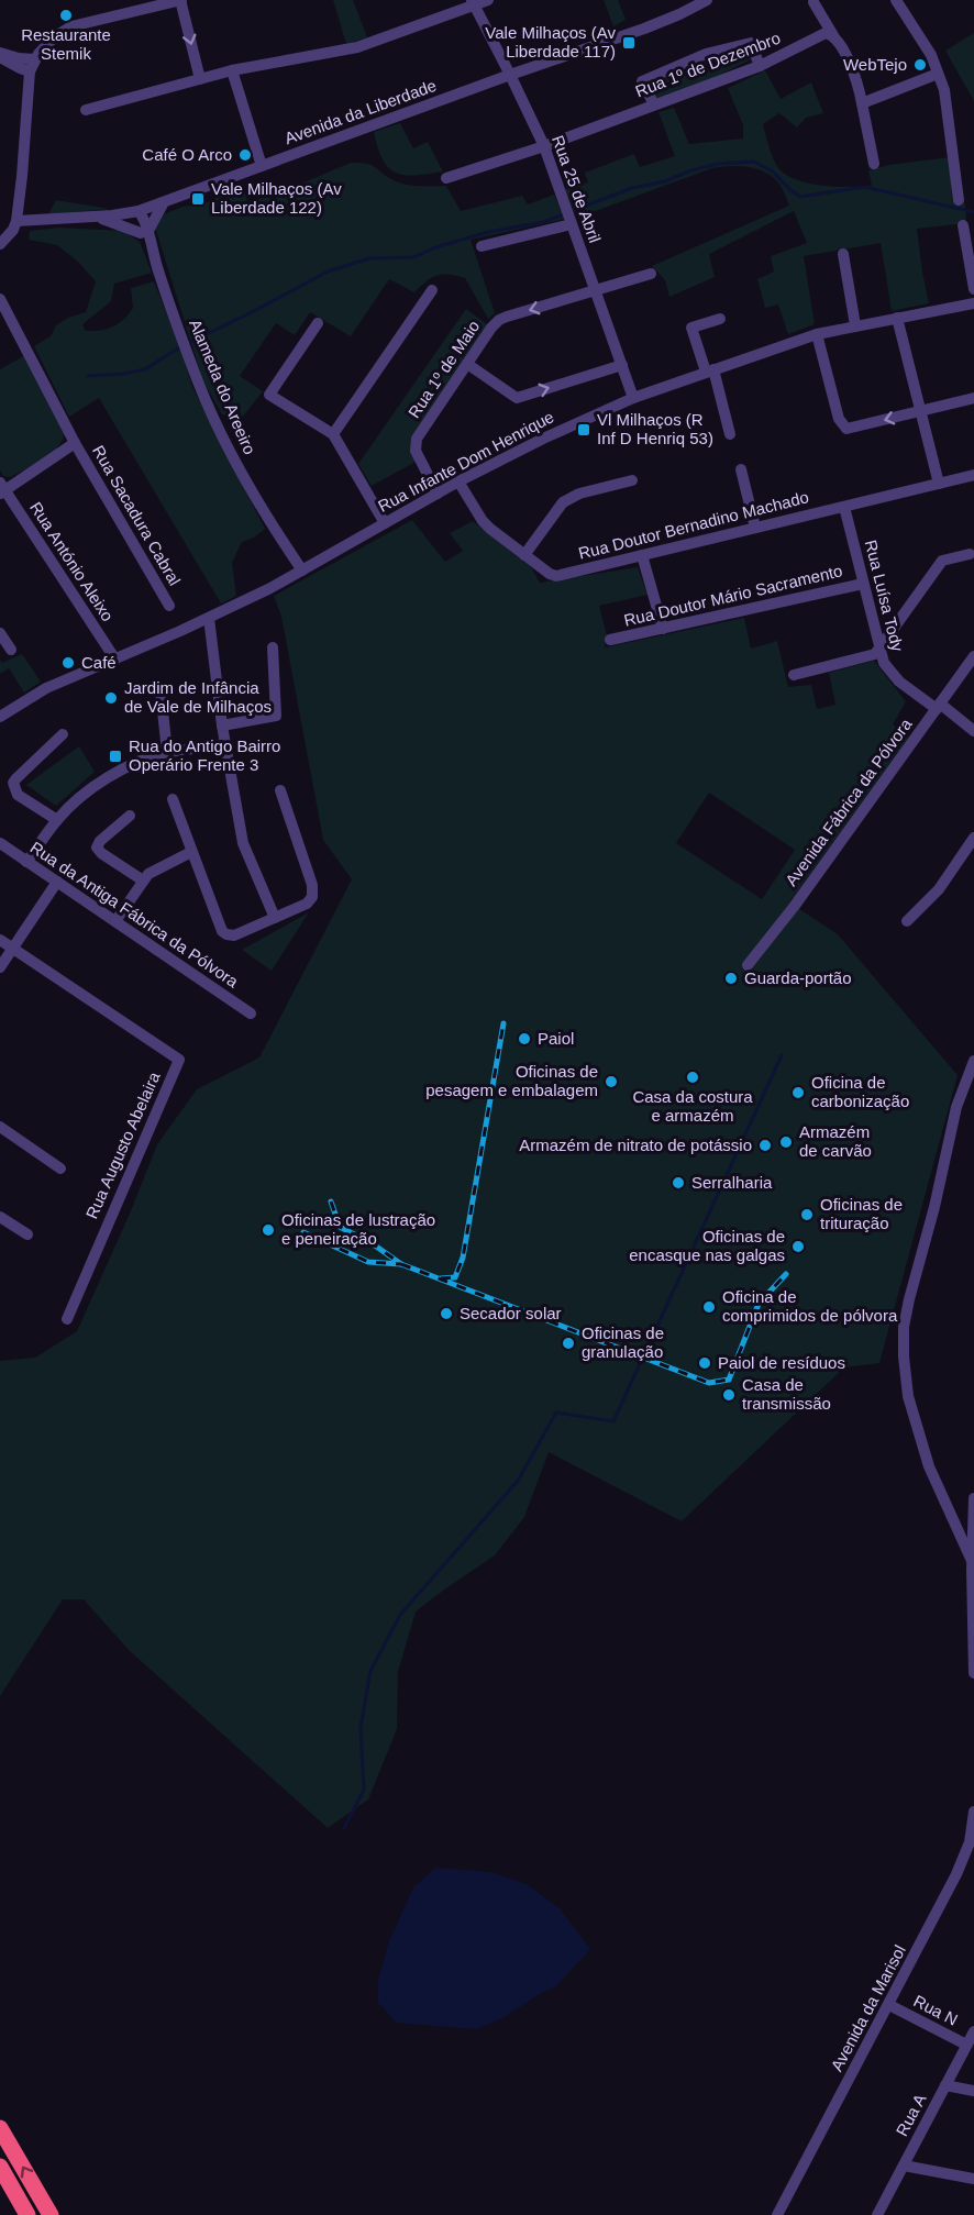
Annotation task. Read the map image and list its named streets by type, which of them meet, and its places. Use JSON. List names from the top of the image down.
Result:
{
  "streets": {
    "street": [
      "Rua 1º de Dezembro",
      "Avenida da Liberdade",
      "Rua 25 de Abril",
      "Rua 1º de Maio",
      "Alameda do Areeiro",
      "Rua Infante Dom Henrique",
      "Rua Sacadura Cabral",
      "Rua Doutor Bernadino Machado",
      "Rua António Aleixo",
      "Rua Doutor Mário Sacramento",
      "Rua Luísa Tody",
      "Avenida Fábrica da Pólvora",
      "Rua da Antiga Fábrica da Pólvora",
      "Rua Augusto Abelaira",
      "Avenida da Marisol",
      "Rua N",
      "Rua A"
    ]
  },
  "crossings": [
    ["Rua 1º de Dezembro", "Rua 25 de Abril"],
    ["Avenida da Liberdade", "Rua 25 de Abril"],
    ["Avenida da Liberdade", "Alameda do Areeiro"],
    ["Rua 25 de Abril", "Rua 1º de Maio"],
    ["Rua 25 de Abril", "Rua Infante Dom Henrique"],
    ["Rua 1º de Maio", "Rua Infante Dom Henrique"],
    ["Alameda do Areeiro", "Rua Infante Dom Henrique"],
    ["Rua Infante Dom Henrique", "Rua Doutor Bernadino Machado"],
    ["Rua Infante Dom Henrique", "Rua António Aleixo"],
    ["Rua Doutor Bernadino Machado", "Rua Luísa Tody"],
    ["Rua Doutor Mário Sacramento", "Rua Luísa Tody"],
    ["Rua Luísa Tody", "Avenida Fábrica da Pólvora"],
    ["Avenida da Marisol", "Rua N"],
    ["Rua N", "Rua A"]
  ],
  "places": {
    "other": [
      "Restaurante Stemik",
      "WebTejo",
      "Café O Arco",
      "Café",
      "Jardim de Infância de Vale de Milhaços",
      "Guarda-portão",
      "Paiol",
      "Casa da costura e armazém",
      "Oficinas de pesagem e embalagem",
      "Oficina de carbonização",
      "Armazém de carvão",
      "Armazém de nitrato de potássio",
      "Serralharia",
      "Oficinas de trituração",
      "Oficinas de lustração e peneiração",
      "Oficinas de encasque nas galgas",
      "Oficina de comprimidos de pólvora",
      "Secador solar",
      "Oficinas de granulação",
      "Paiol de resíduos",
      "Casa de transmissão"
    ],
    "transit": [
      "Vale Milhaços (Av Liberdade 117)",
      "Vale Milhaços (Av Liberdade 122)",
      "Vl Milhaços (R Inf D Henriq 53)",
      "Rua do Antigo Bairro Operário Frente 3"
    ]
  }
}
